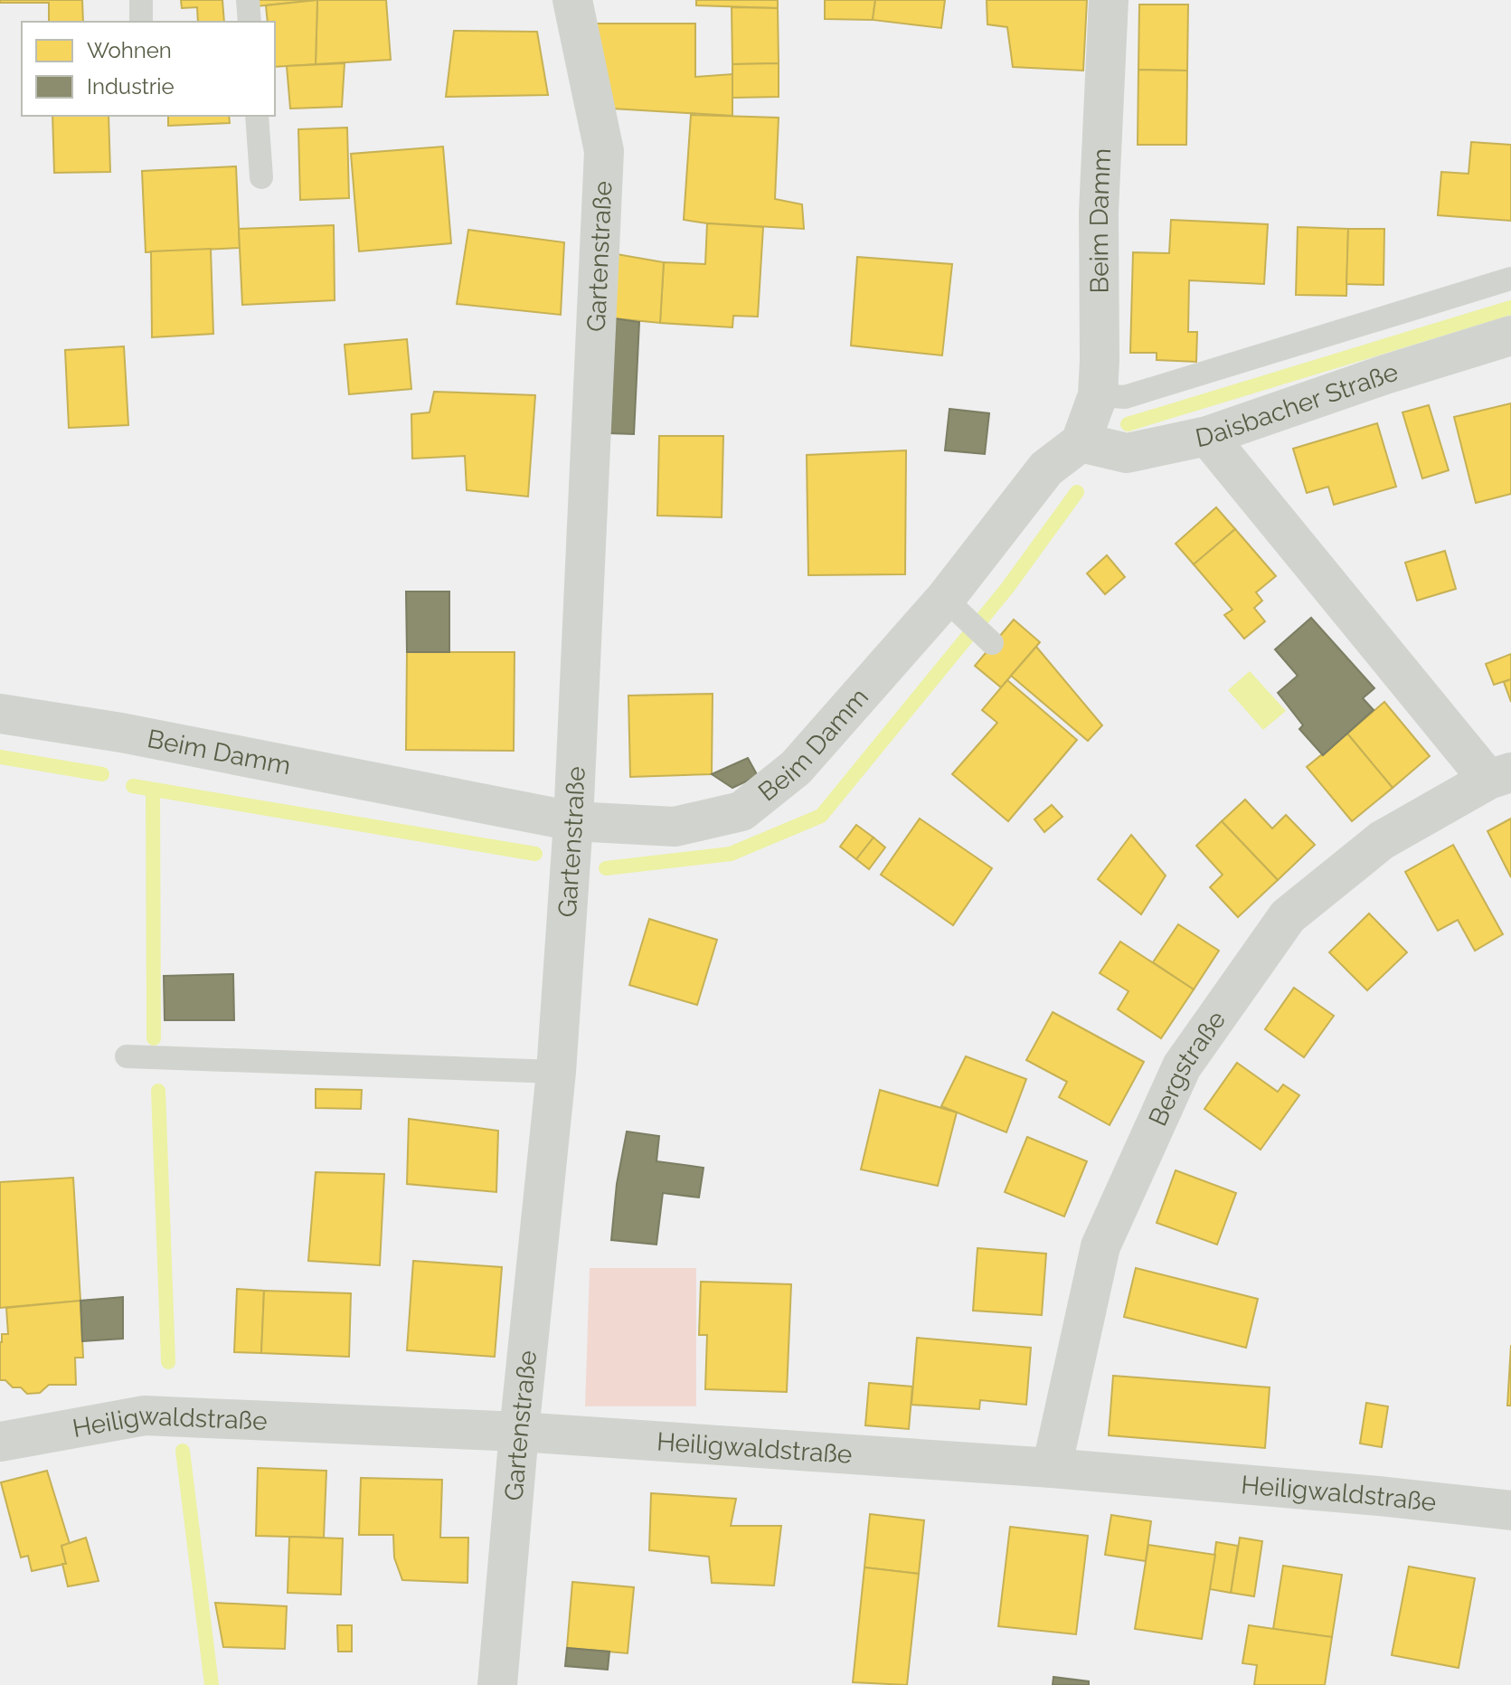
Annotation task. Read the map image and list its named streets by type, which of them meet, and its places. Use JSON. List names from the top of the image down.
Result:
{
  "streets": {
    "street": [
      "Beim Damm",
      "Gartenstraße",
      "Daisbacher Straße",
      "Bergstraße",
      "Heiligwaldstraße"
    ]
  },
  "crossings": [
    ["Beim Damm", "Gartenstraße"],
    ["Beim Damm", "Daisbacher Straße"],
    ["Gartenstraße", "Heiligwaldstraße"],
    ["Daisbacher Straße", "Bergstraße"],
    ["Bergstraße", "Heiligwaldstraße"]
  ],
  "legend": ["Wohnen", "Industrie"]
}
